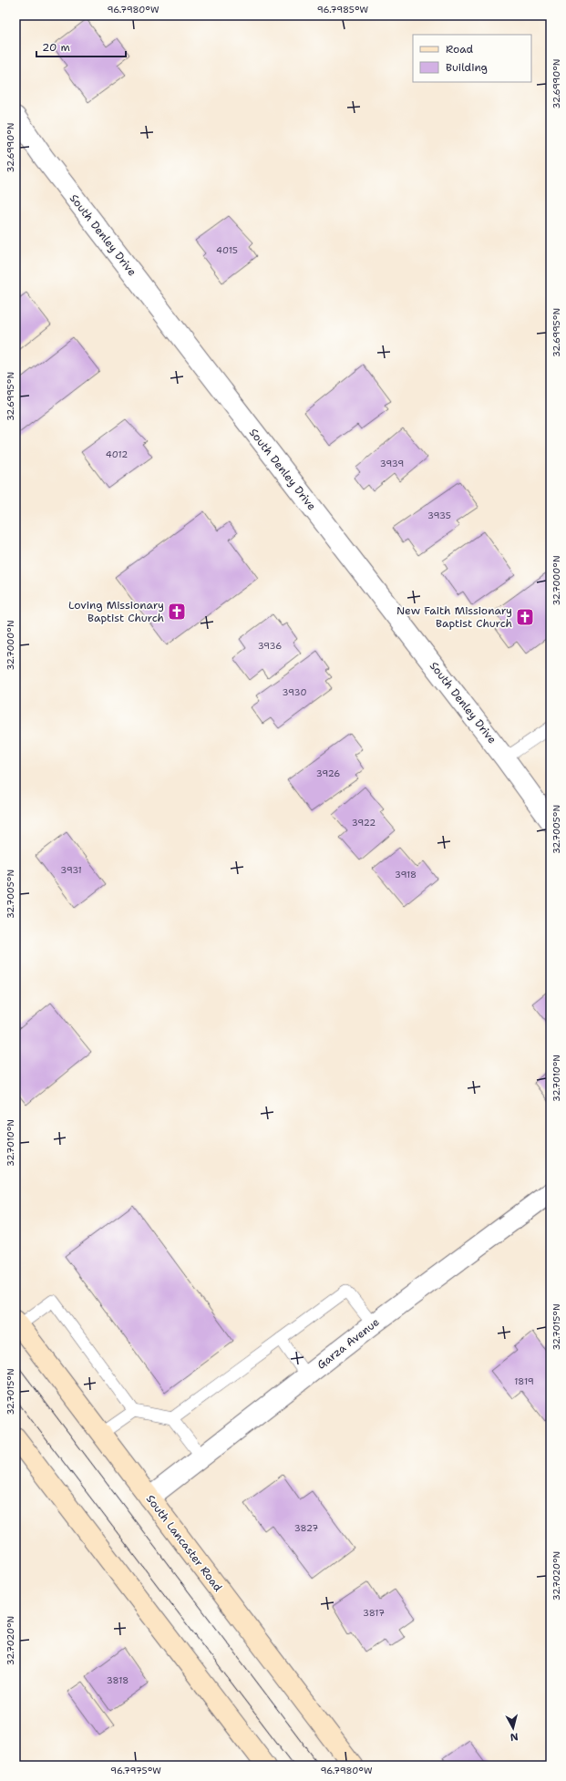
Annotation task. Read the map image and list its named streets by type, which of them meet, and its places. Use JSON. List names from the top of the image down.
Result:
{
  "streets": {
    "main road": ["South Lancaster Road"],
    "street": ["South Denley Drive", "Garza Avenue"]
  },
  "crossings": [
    ["Garza Avenue", "South Lancaster Road"]
  ],
  "places": {
    "church": ["Loving Missionary Baptist Church", "New Faith Missionary Baptist Church"]
  },
  "house_numbers": [
    "4015",
    "4012",
    "3939",
    "3935",
    "3936",
    "3930",
    "3926",
    "3922",
    "3931",
    "3918",
    "1819",
    "3827",
    "3817",
    "3818"
  ],
  "legend": ["Road", "Building"],
  "scale_bar": "20 m",
  "north": "bottom",
  "coordinates": [
    "96.7980°W",
    "96.7985°W",
    "32.6990°N",
    "32.6995°N",
    "32.7000°N",
    "32.7005°N",
    "32.7010°N",
    "32.7015°N",
    "32.7020°N",
    "96.7975°W"
  ]
}
